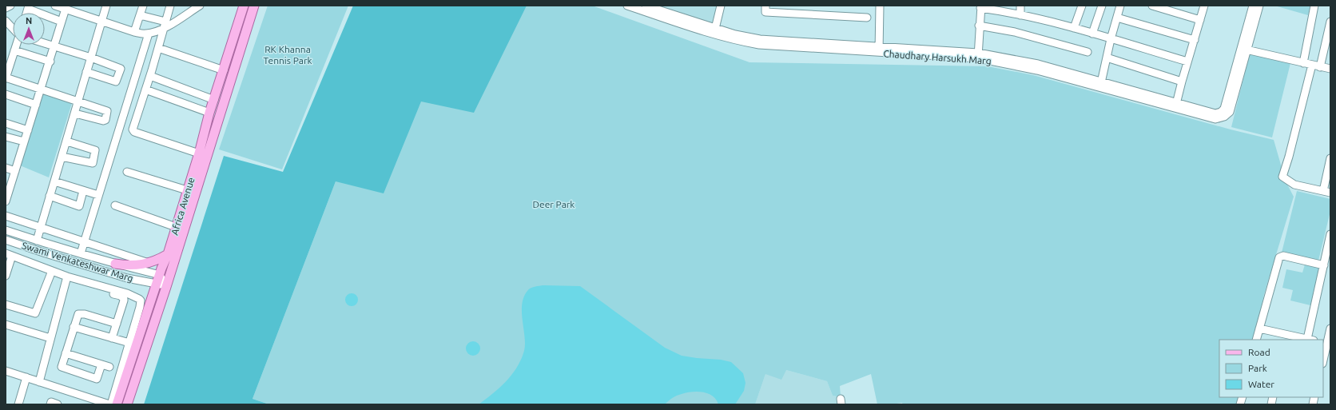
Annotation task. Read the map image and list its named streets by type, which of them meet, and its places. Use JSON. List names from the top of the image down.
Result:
{
  "streets": {
    "main road": ["Africa Avenue"],
    "street": ["Chaudhary Harsukh Marg", "Swami Venkateshwar Marg"]
  },
  "crossings": [
    ["Africa Avenue", "Swami Venkateshwar Marg"]
  ],
  "parks": ["RK Khanna Tennis Park", "Deer Park"],
  "legend": ["Road", "Park", "Water"],
  "north": "top"
}
